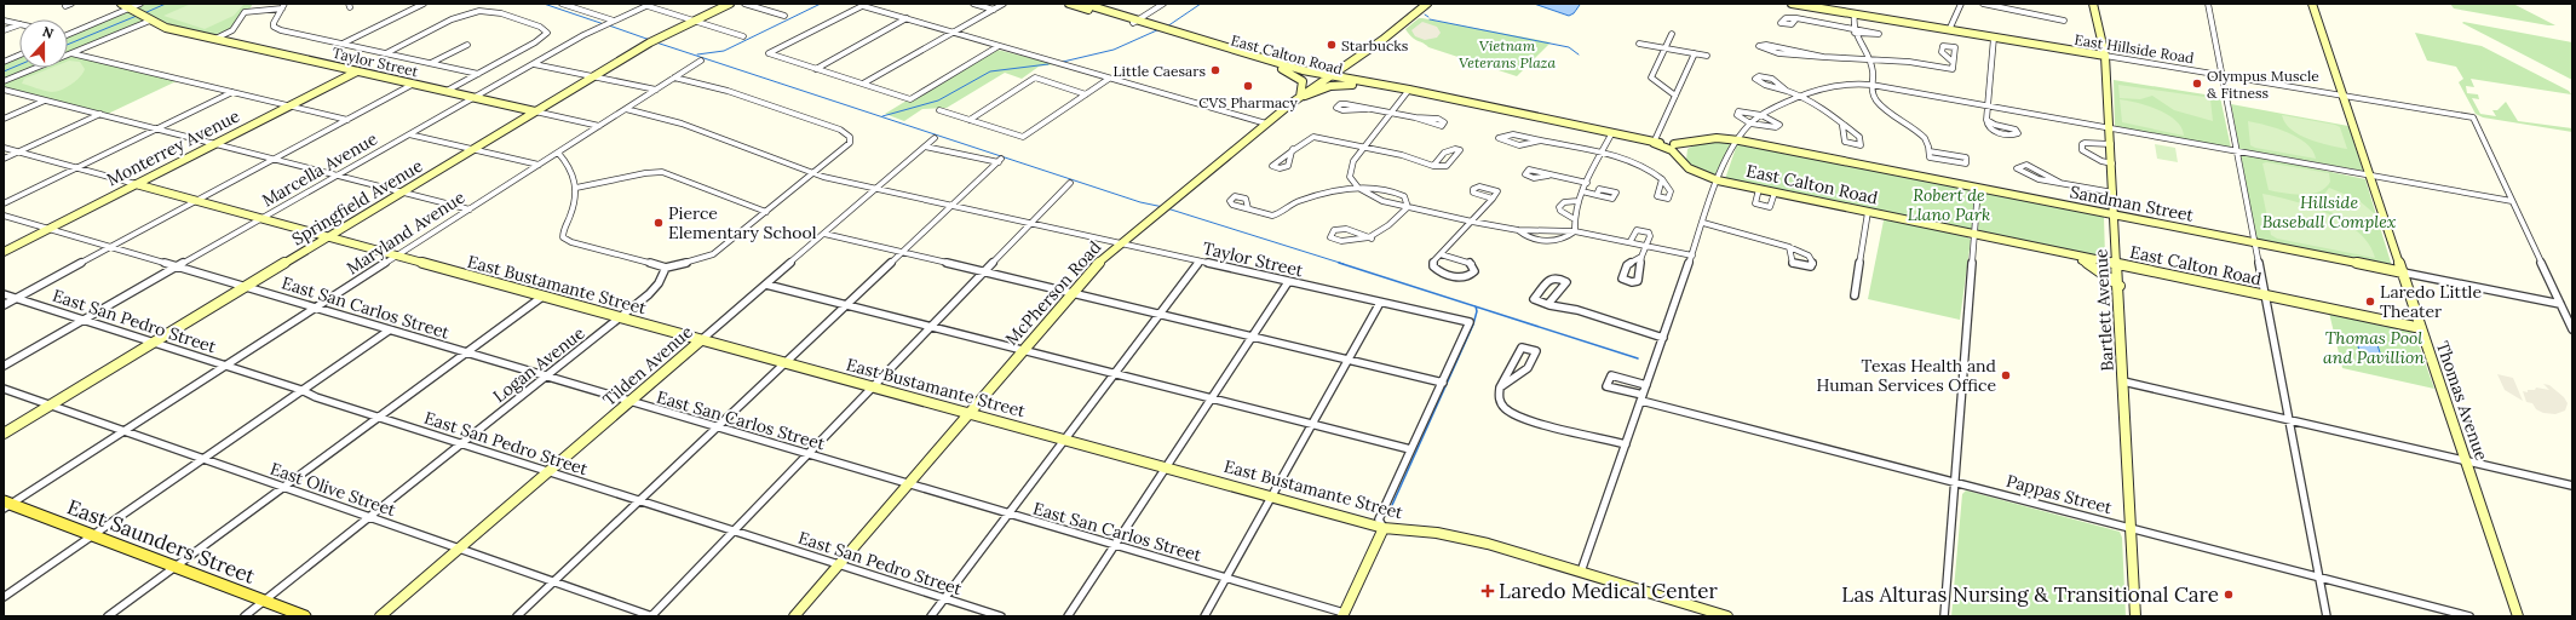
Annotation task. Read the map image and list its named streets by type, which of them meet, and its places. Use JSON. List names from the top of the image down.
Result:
{
  "streets": {
    "main road": [
      "East Hillside Road",
      "East Calton Road",
      "Taylor Street",
      "Monterrey Avenue",
      "Springfield Avenue",
      "Sandman Street",
      "East Bustamante Street",
      "McPherson Road",
      "Bartlett Avenue",
      "Tilden Avenue",
      "Thomas Avenue",
      "East Saunders Street"
    ],
    "street": [
      "Marcella Avenue",
      "Maryland Avenue",
      "East San Carlos Street",
      "East San Pedro Street",
      "Logan Avenue",
      "East Olive Street",
      "Pappas Street"
    ]
  },
  "crossings": [
    ["East Hillside Road", "Bartlett Avenue"],
    ["East Hillside Road", "Thomas Avenue"],
    ["East Calton Road", "Sandman Street"],
    ["East Calton Road", "McPherson Road"],
    ["East Calton Road", "Bartlett Avenue"],
    ["East Calton Road", "Thomas Avenue"],
    ["Taylor Street", "Monterrey Avenue"],
    ["Taylor Street", "Marcella Avenue"],
    ["Taylor Street", "Springfield Avenue"],
    ["Taylor Street", "Maryland Avenue"],
    ["Taylor Street", "McPherson Road"],
    ["Taylor Street", "Tilden Avenue"],
    ["Monterrey Avenue", "East Bustamante Street"],
    ["Monterrey Avenue", "East San Carlos Street"],
    ["Marcella Avenue", "East Bustamante Street"],
    ["Marcella Avenue", "East San Carlos Street"],
    ["Marcella Avenue", "East San Pedro Street"],
    ["Springfield Avenue", "East Bustamante Street"],
    ["Springfield Avenue", "East San Carlos Street"],
    ["Springfield Avenue", "East San Pedro Street"],
    ["Springfield Avenue", "East Olive Street"],
    ["Sandman Street", "Bartlett Avenue"],
    ["Sandman Street", "Thomas Avenue"],
    ["Maryland Avenue", "East Bustamante Street"],
    ["Maryland Avenue", "East San Carlos Street"],
    ["Maryland Avenue", "East San Pedro Street"],
    ["Maryland Avenue", "East Olive Street"],
    ["Maryland Avenue", "East Saunders Street"],
    ["East Bustamante Street", "McPherson Road"],
    ["East Bustamante Street", "Logan Avenue"],
    ["East Bustamante Street", "Tilden Avenue"],
    ["McPherson Road", "East San Carlos Street"],
    ["McPherson Road", "East San Pedro Street"],
    ["East San Carlos Street", "Logan Avenue"],
    ["East San Carlos Street", "Tilden Avenue"],
    ["Bartlett Avenue", "Pappas Street"],
    ["East San Pedro Street", "Logan Avenue"],
    ["East San Pedro Street", "Tilden Avenue"],
    ["Logan Avenue", "East Olive Street"],
    ["Logan Avenue", "East Saunders Street"],
    ["Tilden Avenue", "East Olive Street"]
  ],
  "parks": [
    "Vietnam Veterans Plaza",
    "Robert de Llano Park",
    "Hillside Baseball Complex",
    "Thomas Pool and Pavillion"
  ],
  "places": {
    "other": [
      "Starbucks",
      "Little Caesars",
      "Olympus Muscle & Fitness",
      "CVS Pharmacy",
      "Pierce Elementary School",
      "Laredo Little Theater",
      "Texas Health and Human Services Office",
      "Las Alturas Nursing & Transitional Care"
    ],
    "health": ["Laredo Medical Center"]
  },
  "north": "top"
}
